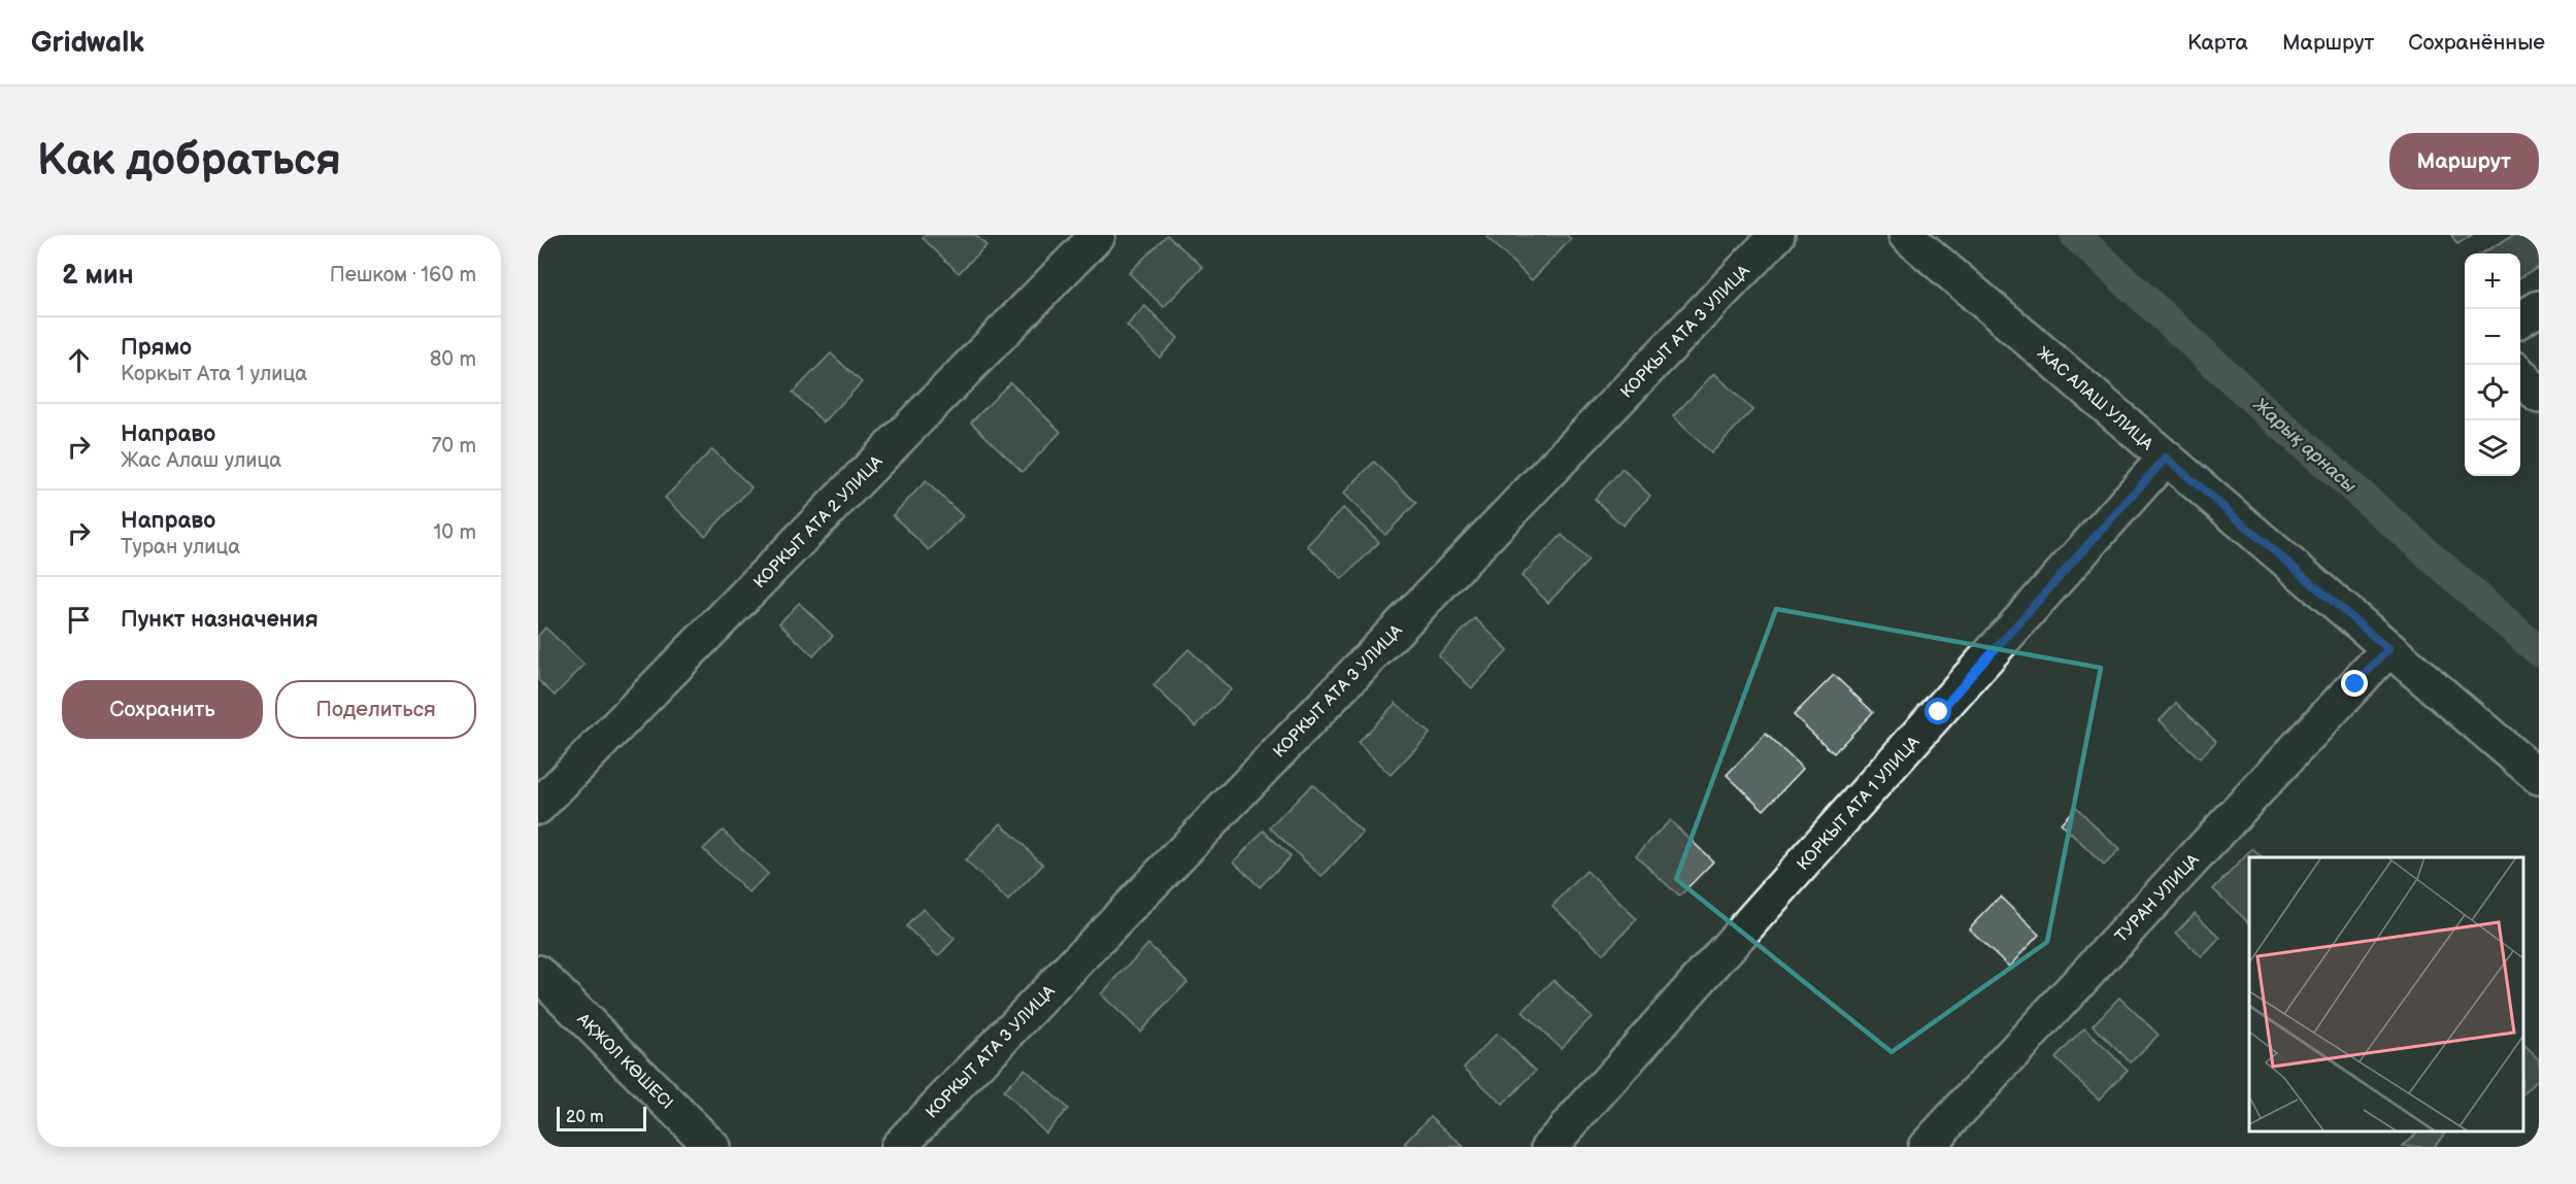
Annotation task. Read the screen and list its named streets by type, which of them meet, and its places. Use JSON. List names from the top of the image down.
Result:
{
  "streets": {
    "street": [
      "КОРКЫТ АТА 3 УЛИЦА",
      "ЖАС АЛАШ УЛИЦА",
      "КОРКЫТ АТА 2 УЛИЦА",
      "КОРКЫТ АТА 1 УЛИЦА",
      "ТУРАН УЛИЦА",
      "АҚЖОЛ КӨШЕСІ"
    ]
  },
  "crossings": [
    ["ЖАС АЛАШ УЛИЦА", "КОРКЫТ АТА 1 УЛИЦА"],
    ["ЖАС АЛАШ УЛИЦА", "ТУРАН УЛИЦА"]
  ],
  "water": ["Жарық арнасы"],
  "scale_bar": "20 m",
  "page": {
    "header": "Gridwalk",
    "nav": ["Карта", "Маршрут", "Сохранённые"],
    "buttons": [
      "Маршрут",
      ["Сохранить", "Поделиться"]
    ],
    "title": "Как добраться",
    "heading": ["2 мин", "Пешком · 160 m"],
    "map_buttons": ["+", "−"],
    "list": [
      ["Прямо", "Коркыт Ата 1 улица", "80 m"],
      ["Направо", "Жас Алаш улица", "70 m"],
      ["Направо", "Туран улица", "10 m"],
      "Пункт назначения"
    ],
    "scale": "20 m"
  }
}
